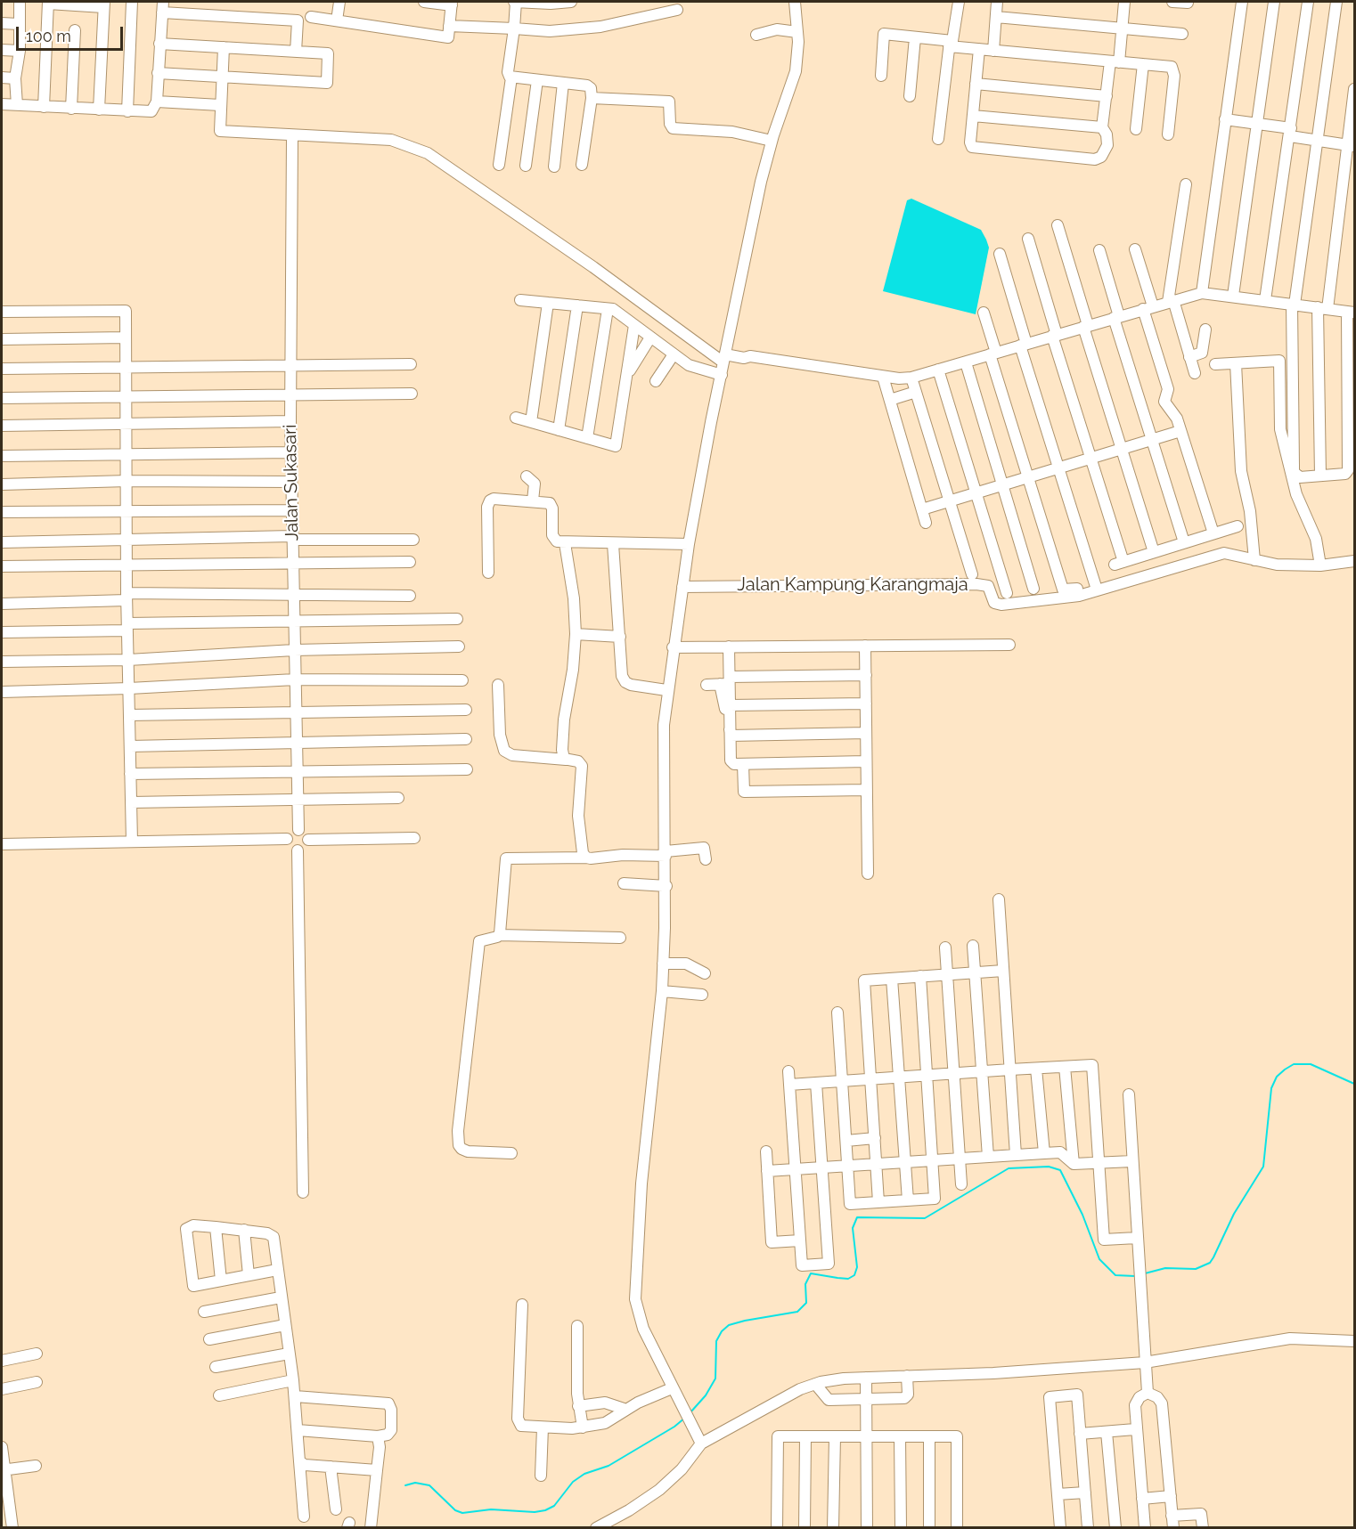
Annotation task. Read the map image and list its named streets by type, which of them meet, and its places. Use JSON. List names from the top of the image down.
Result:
{
  "streets": {
    "street": ["Jalan Sukasari", "Jalan Kampung Karangmaja"]
  },
  "scale_bar": "100 m"
}
